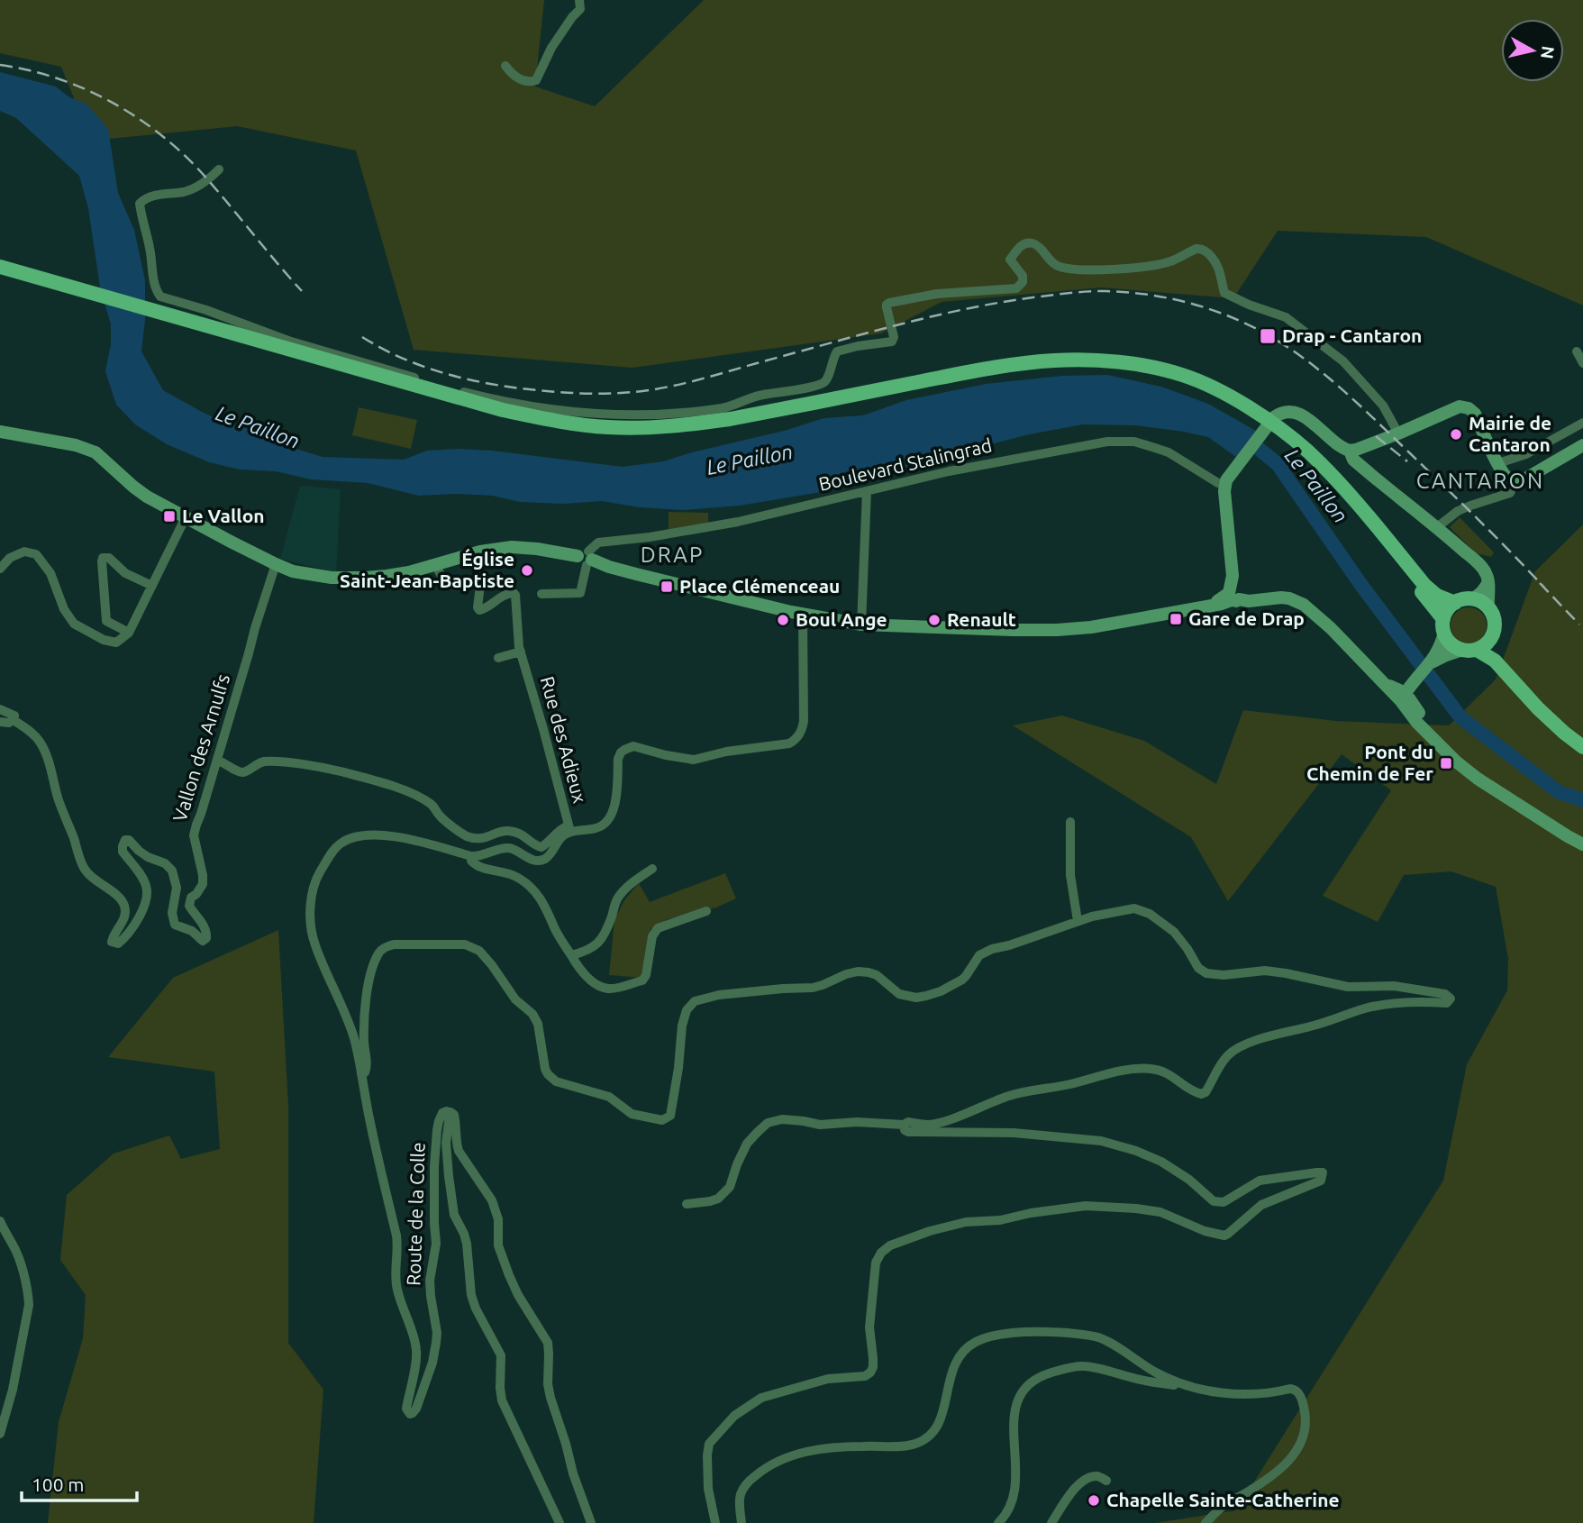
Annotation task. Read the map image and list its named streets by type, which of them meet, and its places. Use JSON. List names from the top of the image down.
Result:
{
  "streets": {
    "street": [
      "Boulevard Stalingrad",
      "Rue des Adieux",
      "Vallon des Arnulfs",
      "Route de la Colle"
    ]
  },
  "districts": ["CANTARON", "DRAP"],
  "water": ["Le Paillon"],
  "places": {
    "transit": [
      "Drap - Cantaron",
      "Le Vallon",
      "Place Clémenceau",
      "Gare de Drap",
      "Pont du Chemin de Fer"
    ],
    "other": [
      "Mairie de Cantaron",
      "Église Saint-Jean-Baptiste",
      "Boul Ange",
      "Renault",
      "Chapelle Sainte-Catherine"
    ]
  },
  "scale_bar": "100 m",
  "north": "right"
}
